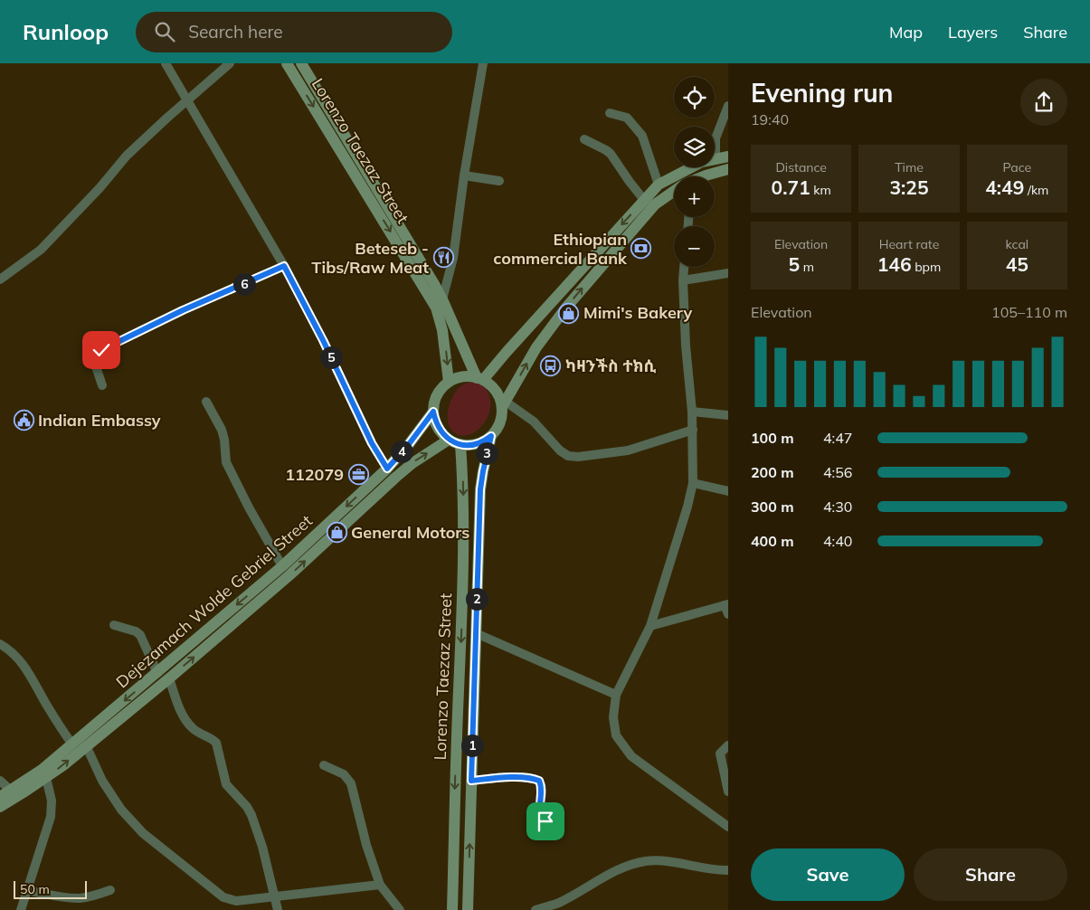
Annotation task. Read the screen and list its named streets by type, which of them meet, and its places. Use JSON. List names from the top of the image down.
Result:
{
  "streets": {
    "main road": ["Lorenzo Taezaz Street", "Dejezamach Wolde Gebriel Street"]
  },
  "crossings": [
    ["Lorenzo Taezaz Street", "Dejezamach Wolde Gebriel Street"]
  ],
  "places": {
    "bank": ["Ethiopian commercial Bank"],
    "restaurant": ["Beteseb - Tibs/Raw Meat"],
    "shop": ["Mimi's Bakery", "General Motors"],
    "bus stop": ["ካዛንችስ ተክሲ"],
    "public building": ["Indian Embassy"],
    "office": ["112079"]
  },
  "scale_bar": "50 m",
  "page": {
    "header": "Runloop",
    "search": "Search here",
    "nav": ["Map", "Layers", "Share"],
    "heading": ["Evening run", "19:40"],
    "map_buttons": ["+", "−"],
    "stats": [
      ["Distance", "0.71 km"],
      ["Time", "3:25"],
      ["Pace", "4:49 /km"],
      ["Elevation", "5 m"],
      ["Heart rate", "146 bpm"],
      ["kcal", "45"]
    ],
    "pins": [
      "6",
      "5",
      "4",
      "3",
      "2",
      "1"
    ],
    "chart": ["Elevation", "105–110 m"],
    "list": [
      {
        "name": "100 m",
        "note": "4:47"
      },
      {
        "name": "200 m",
        "note": "4:56"
      },
      {
        "name": "300 m",
        "note": "4:30"
      },
      {
        "name": "400 m",
        "note": "4:40"
      }
    ],
    "buttons": ["Save", "Share"],
    "scale": "50 m"
  }
}
